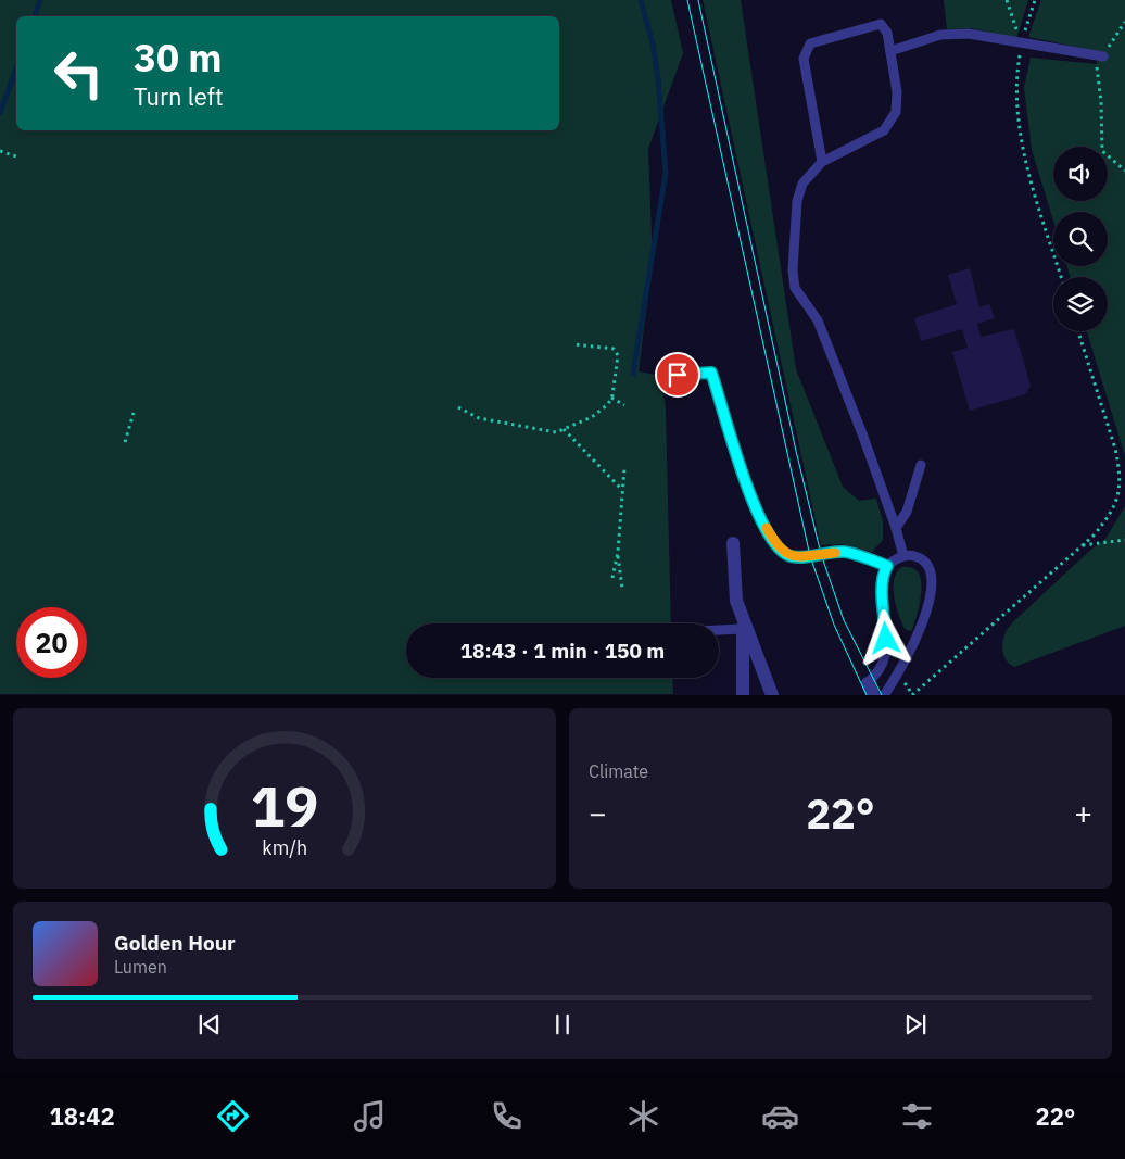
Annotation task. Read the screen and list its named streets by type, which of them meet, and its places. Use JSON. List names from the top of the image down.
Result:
{
  "page": {
    "turn": ["30 m", "Turn left"],
    "limit": "20",
    "trip": "18:43 · 1 min · 150 m",
    "tile": "Climate",
    "heat": ["−", "22°", "+"],
    "song": ["Golden Hour", "Lumen"],
    "tabs": ["18:42", "22°"],
    "gauge": ["19", "km/h"]
  }
}
